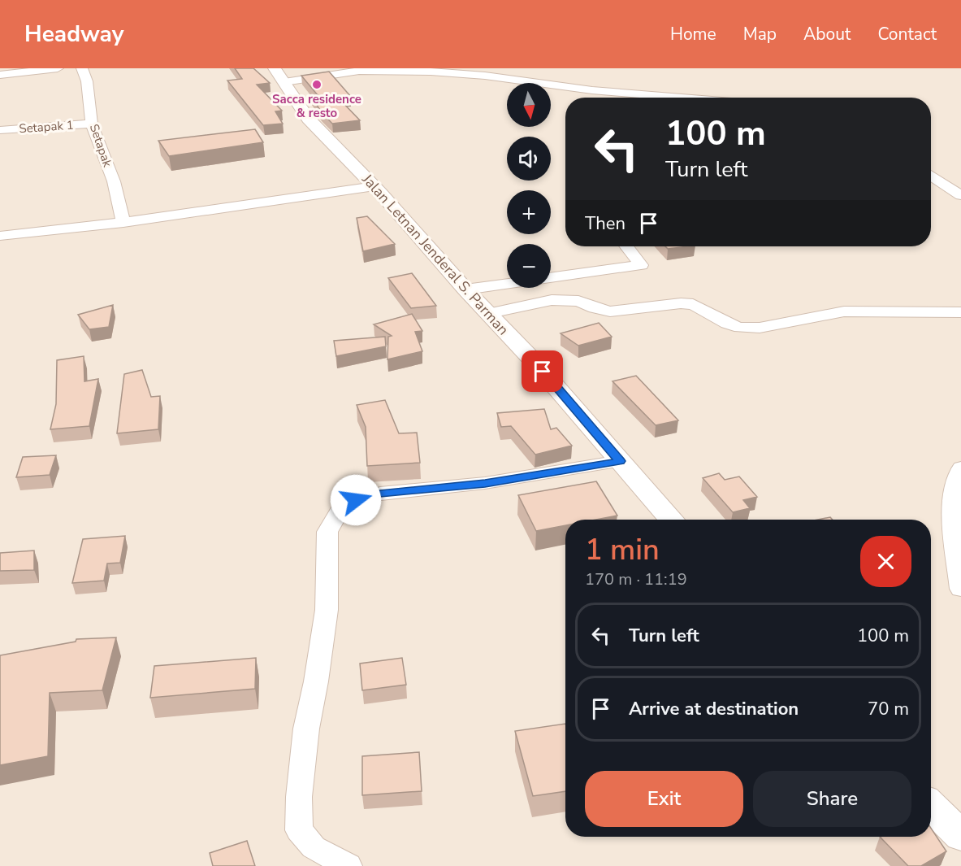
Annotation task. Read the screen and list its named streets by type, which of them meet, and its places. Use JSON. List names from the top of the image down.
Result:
{
  "streets": {
    "street": ["Setapak 1", "Setapak", "Jalan Letnan Jenderal S. Parman"]
  },
  "crossings": [
    ["Setapak 1", "Setapak"]
  ],
  "places": ["Sacca residence & resto"],
  "north": "bottom",
  "page": {
    "header": "Headway",
    "nav": [
      "Home",
      "Map",
      "About",
      "Contact"
    ],
    "map_buttons": ["+", "−"],
    "turn": ["100 m", "Turn left"],
    "then": "Then",
    "heading": ["1 min", "170 m · 11:19"],
    "list": [
      {
        "name": "Turn left",
        "value": "100 m"
      },
      {
        "name": "Arrive at destination",
        "value": "70 m"
      }
    ],
    "buttons": ["Exit", "Share"]
  }
}
